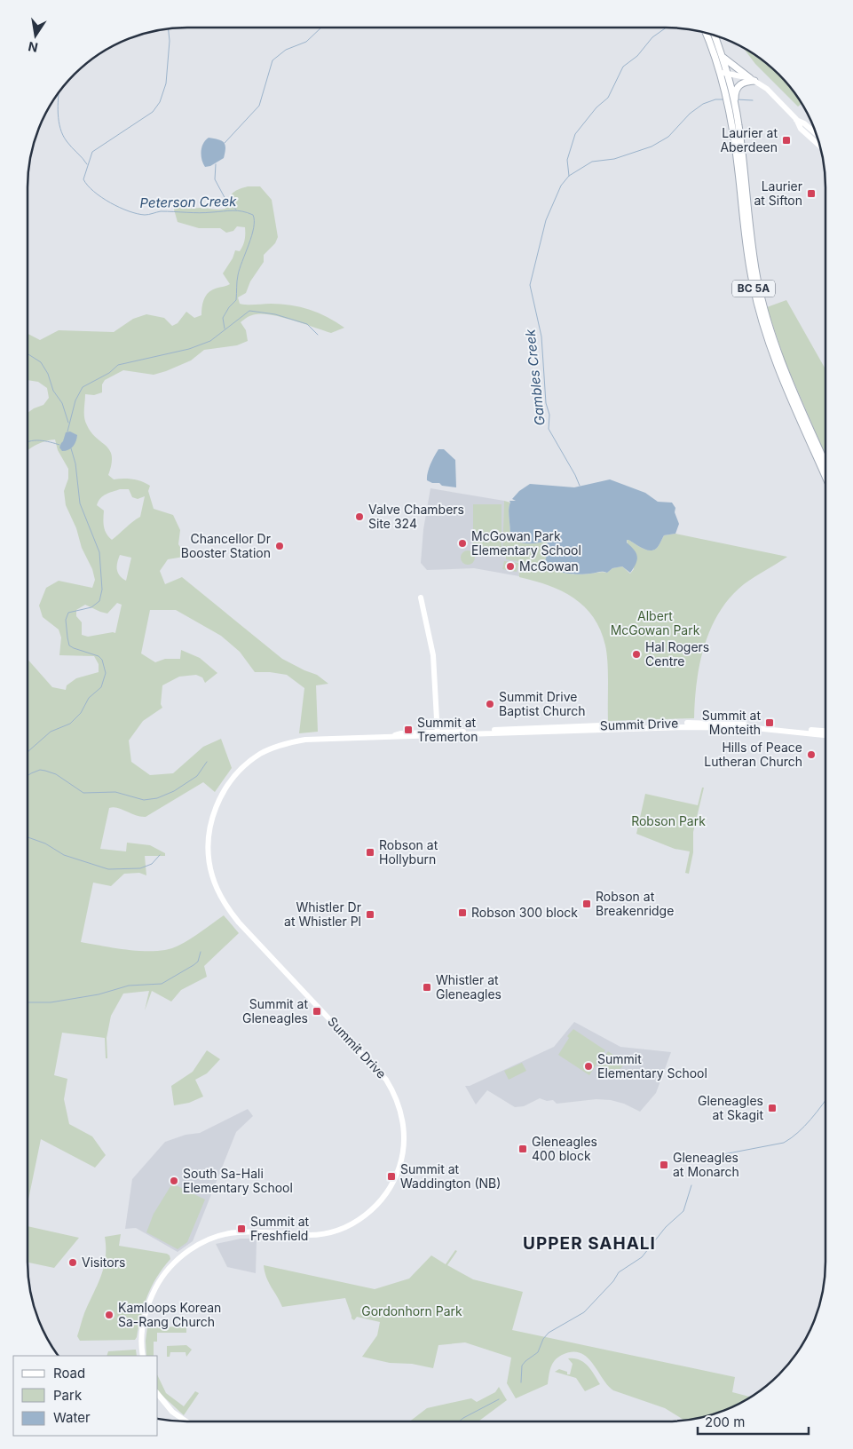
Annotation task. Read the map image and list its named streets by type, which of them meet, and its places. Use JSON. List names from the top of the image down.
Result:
{
  "streets": {
    "main road": ["BC 5A", "Summit Drive"]
  },
  "districts": ["UPPER SAHALI"],
  "water": ["Peterson Creek", "Gambles Creek"],
  "parks": ["Albert McGowan Park", "Robson Park", "Gordonhorn Park"],
  "places": {
    "transit": [
      "Laurier at Aberdeen",
      "Laurier at Sifton",
      "Summit at Monteith",
      "Summit at Tremerton",
      "Robson at Hollyburn",
      "Robson at Breakenridge",
      "Robson 300 block",
      "Whistler Dr at Whistler Pl",
      "Whistler at Gleneagles",
      "Summit at Gleneagles",
      "Gleneagles at Skagit",
      "Gleneagles 400 block",
      "Gleneagles at Monarch",
      "Summit at Waddington (NB)",
      "Summit at Freshfield"
    ],
    "other": [
      "Valve Chambers Site 324",
      "McGowan Park Elementary School",
      "Chancellor Dr Booster Station",
      "McGowan",
      "Hal Rogers Centre",
      "Summit Drive Baptist Church",
      "Hills of Peace Lutheran Church",
      "Summit Elementary School",
      "South Sa-Hali Elementary School",
      "Visitors",
      "Kamloops Korean Sa-Rang Church"
    ]
  },
  "legend": ["Road", "Park", "Water"],
  "scale_bar": "200 m",
  "north": "bottom"
}
